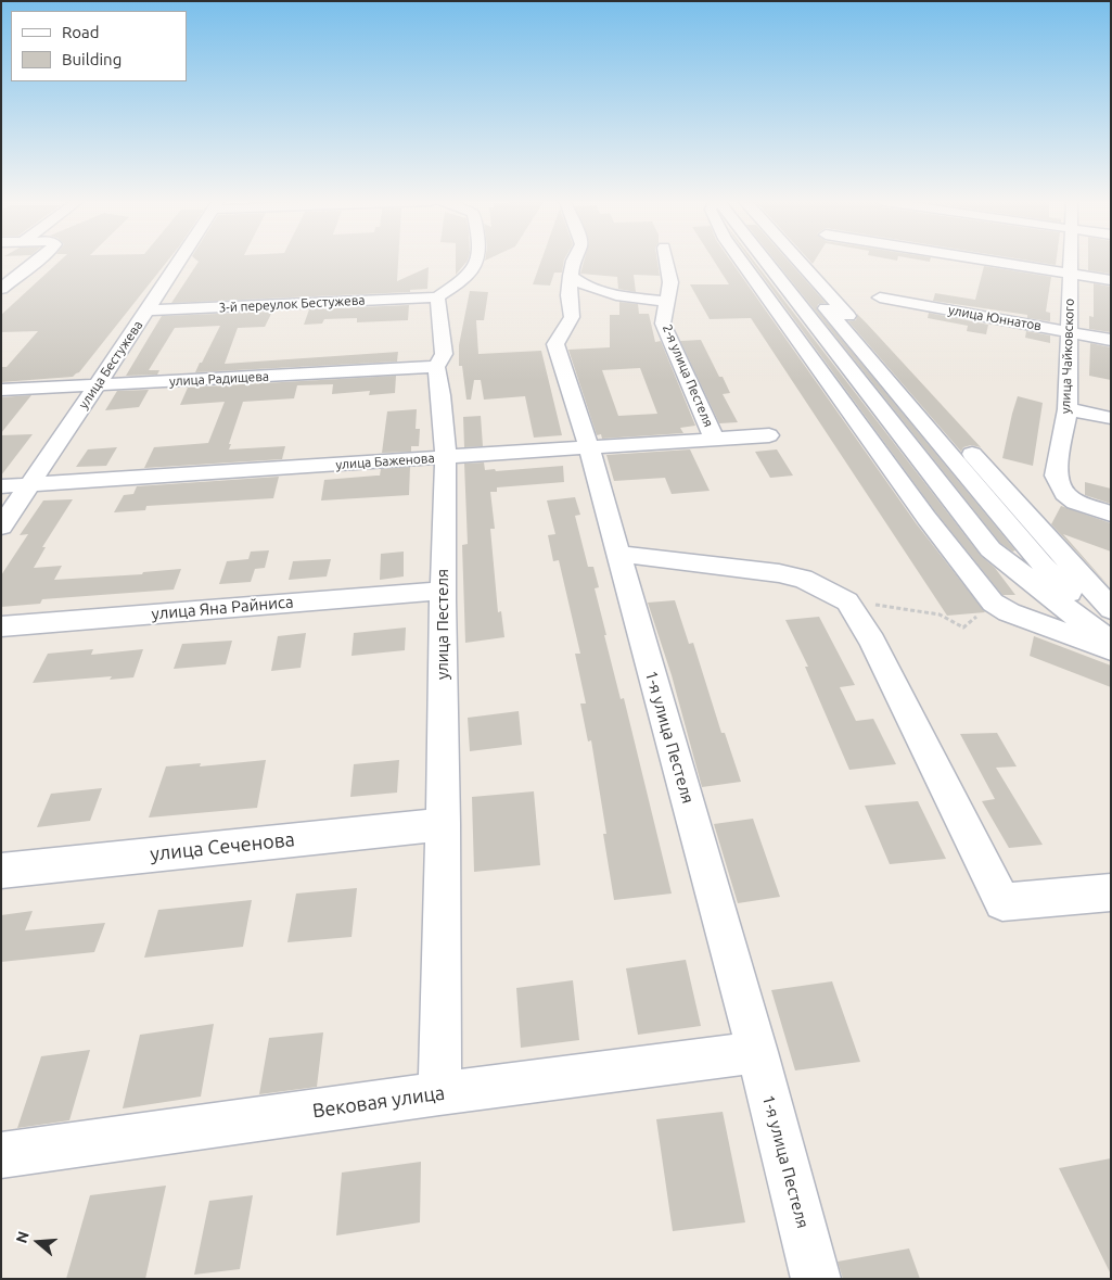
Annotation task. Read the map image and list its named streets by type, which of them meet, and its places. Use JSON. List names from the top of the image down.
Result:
{
  "streets": {
    "street": [
      "3-й переулок Бестужева",
      "улица Юннатов",
      "улица Чайковского",
      "улица Бестужева",
      "2-я улица Пестеля",
      "улица Радищева",
      "улица Баженова",
      "улица Яна Райниса",
      "улица Пестеля",
      "1-я улица Пестеля",
      "улица Сеченова",
      "Вековая улица"
    ]
  },
  "crossings": [
    ["3-й переулок Бестужева", "улица Бестужева"],
    ["3-й переулок Бестужева", "улица Пестеля"],
    ["улица Юннатов", "улица Чайковского"],
    ["улица Бестужева", "улица Радищева"],
    ["улица Бестужева", "улица Баженова"],
    ["2-я улица Пестеля", "улица Баженова"],
    ["улица Радищева", "улица Пестеля"],
    ["улица Баженова", "улица Пестеля"],
    ["улица Баженова", "1-я улица Пестеля"],
    ["улица Яна Райниса", "улица Пестеля"],
    ["улица Пестеля", "улица Сеченова"],
    ["улица Пестеля", "Вековая улица"],
    ["1-я улица Пестеля", "Вековая улица"]
  ],
  "legend": ["Road", "Building"],
  "north": "left"
}
